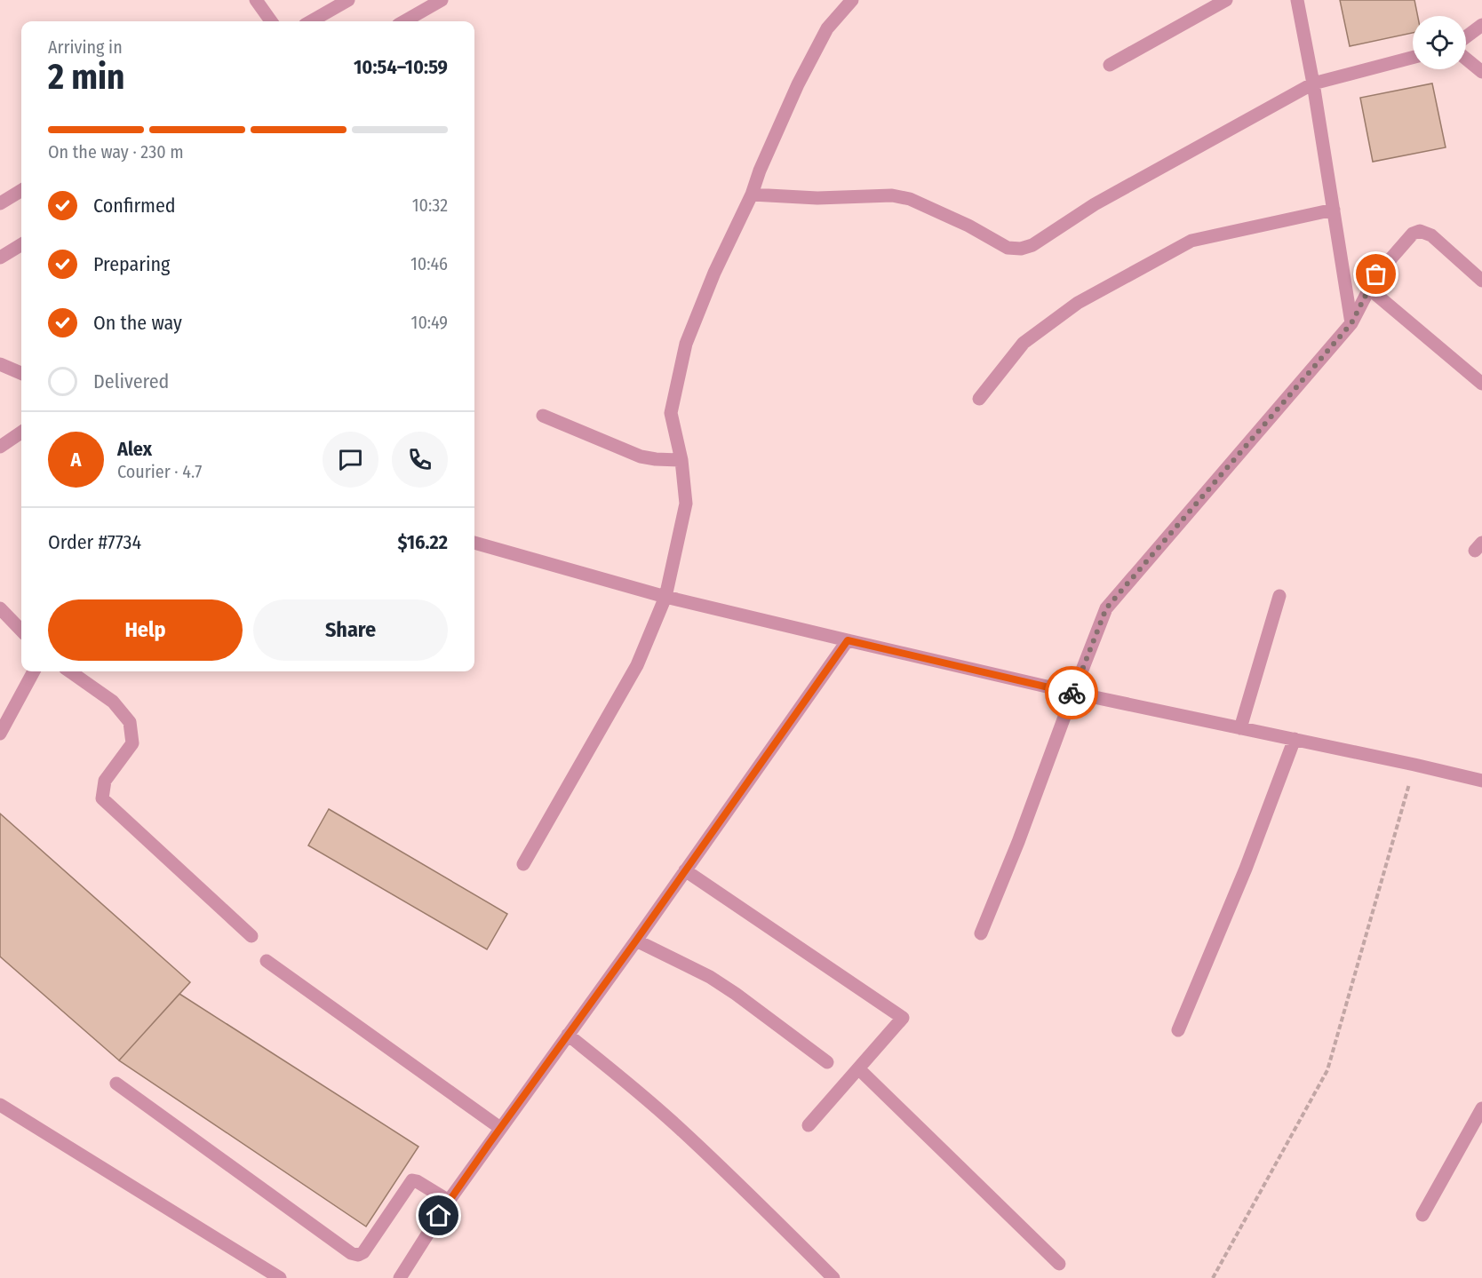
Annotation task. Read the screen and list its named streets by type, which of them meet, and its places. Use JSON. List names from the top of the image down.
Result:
{
  "page": {
    "heading": ["2 min", "Arriving in", "10:54–10:59"],
    "panel": [
      "Alex",
      "Courier · 4.7",
      "Order #7734",
      "$16.22"
    ],
    "bar": "On the way · 230 m",
    "list": [
      ["Confirmed", "10:32"],
      ["Preparing", "10:46"],
      ["On the way", "10:49"],
      "Delivered"
    ],
    "round": "A",
    "buttons": ["Help", "Share"]
  }
}
